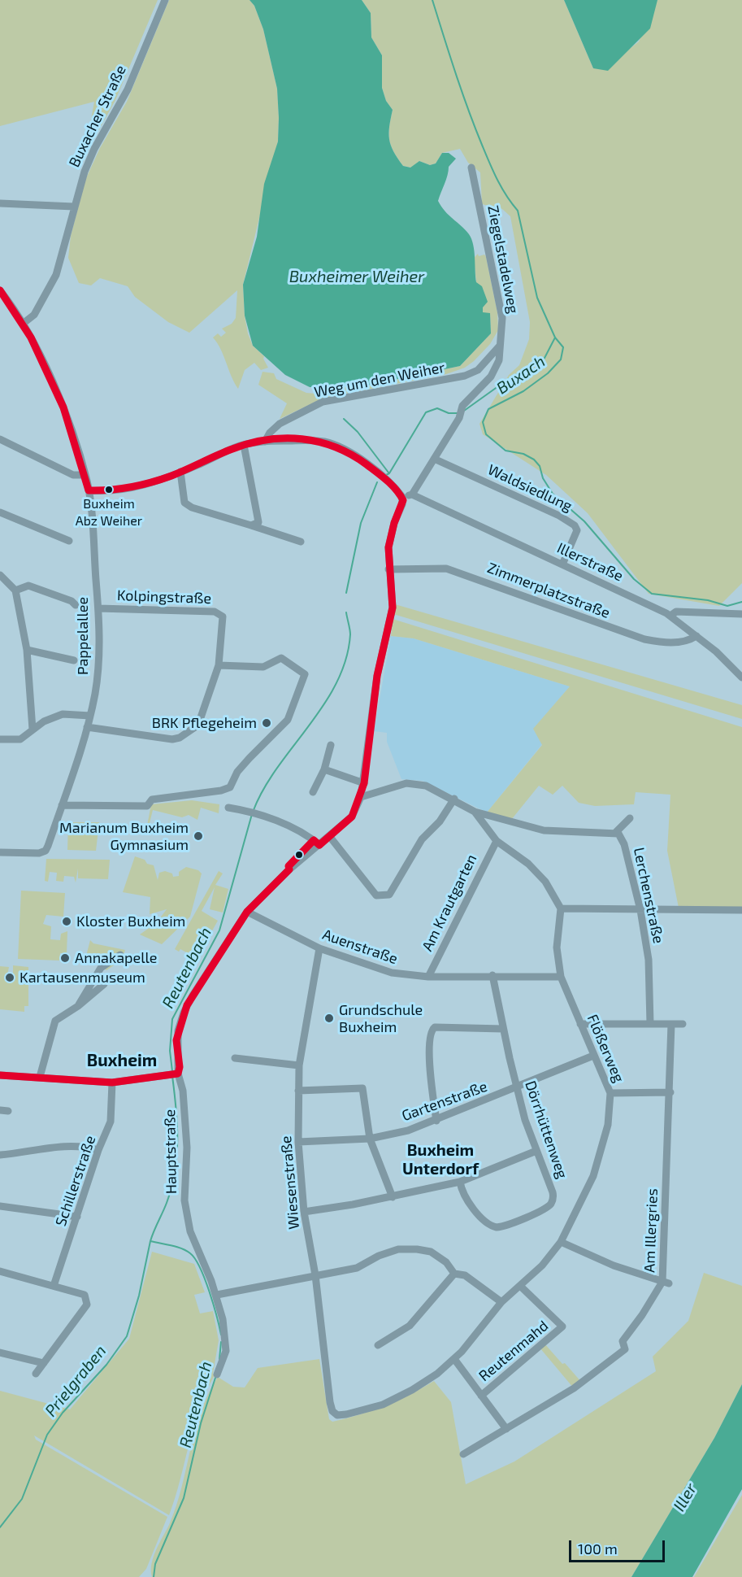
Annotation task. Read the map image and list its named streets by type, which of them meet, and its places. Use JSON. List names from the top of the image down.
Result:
{
  "streets": {
    "street": [
      "Buxacher Straße",
      "Ziegelstadelweg",
      "Weg um den Weiher",
      "Waldsiedlung",
      "Illerstraße",
      "Zimmerplatzstraße",
      "Kolpingstraße",
      "Pappelallee",
      "Lerchenstraße",
      "Am Krautgarten",
      "Auenstraße",
      "Flößerweg",
      "Gartenstraße",
      "Dörrhüttenweg",
      "Hauptstraße",
      "Schillerstraße",
      "Wiesenstraße",
      "Am Illergries",
      "Reutenmahd"
    ]
  },
  "crossings": [
    ["Buxacher Straße", "Pappelallee"],
    ["Ziegelstadelweg", "Weg um den Weiher"],
    ["Ziegelstadelweg", "Waldsiedlung"],
    ["Ziegelstadelweg", "Illerstraße"],
    ["Waldsiedlung", "Illerstraße"],
    ["Illerstraße", "Zimmerplatzstraße"],
    ["Zimmerplatzstraße", "Hauptstraße"],
    ["Kolpingstraße", "Pappelallee"],
    ["Am Krautgarten", "Auenstraße"],
    ["Auenstraße", "Flößerweg"],
    ["Auenstraße", "Dörrhüttenweg"],
    ["Auenstraße", "Hauptstraße"],
    ["Auenstraße", "Wiesenstraße"],
    ["Flößerweg", "Gartenstraße"],
    ["Flößerweg", "Wiesenstraße"],
    ["Flößerweg", "Reutenmahd"],
    ["Gartenstraße", "Dörrhüttenweg"],
    ["Gartenstraße", "Wiesenstraße"],
    ["Am Illergries", "Reutenmahd"]
  ],
  "districts": ["Buxheim", "Buxheim Unterdorf"],
  "water": [
    "Buxheimer Weiher",
    "Buxach",
    "Reutenbach",
    "Prielgraben",
    "Iller"
  ],
  "places": [
    "Buxheim Abz Weiher",
    "BRK Pflegeheim",
    "Marianum Buxheim Gymnasium",
    "Kloster Buxheim",
    "Annakapelle",
    "Kartausenmuseum",
    "Grundschule Buxheim"
  ],
  "scale_bar": "100 m"
}
